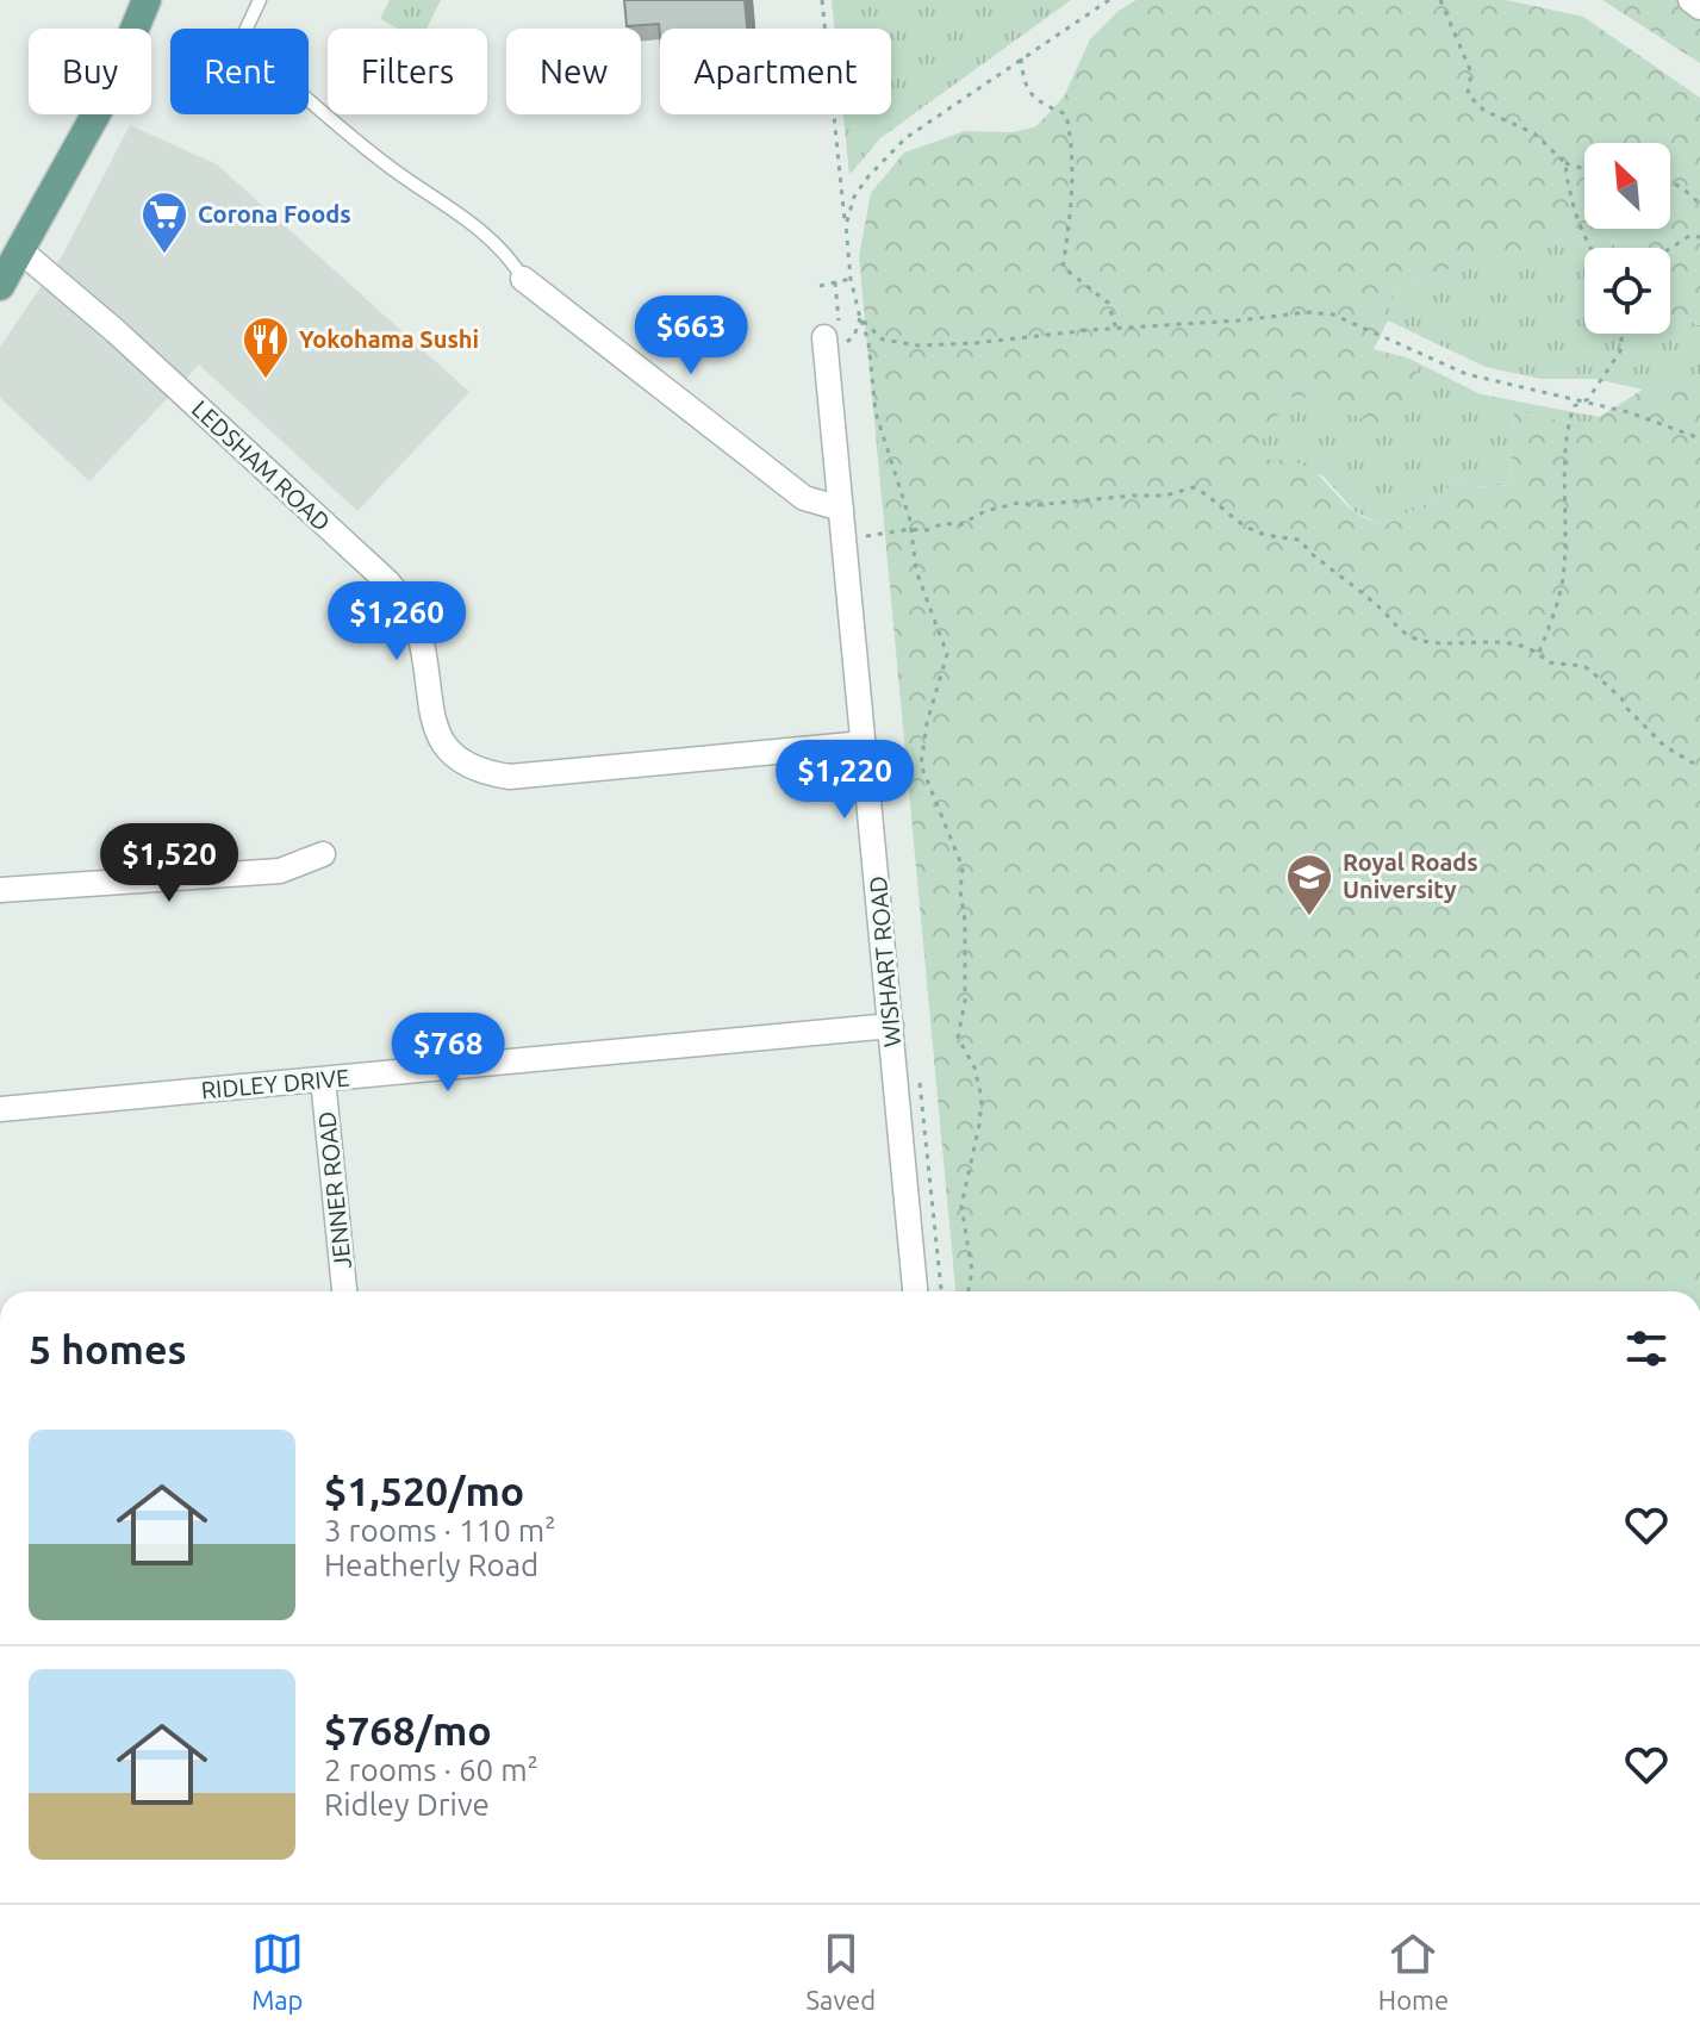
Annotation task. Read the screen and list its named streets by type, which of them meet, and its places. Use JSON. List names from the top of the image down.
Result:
{
  "streets": {
    "street": [
      "LEDSHAM ROAD",
      "WISHART ROAD",
      "RIDLEY DRIVE",
      "JENNER ROAD"
    ]
  },
  "crossings": [
    ["LEDSHAM ROAD", "WISHART ROAD"],
    ["WISHART ROAD", "RIDLEY DRIVE"],
    ["RIDLEY DRIVE", "JENNER ROAD"]
  ],
  "places": {
    "supermarket": ["Corona Foods"],
    "restaurant": ["Yokohama Sushi"],
    "school or university": ["Royal Roads University"]
  },
  "north": "top left",
  "page": {
    "chip": [
      "Buy",
      "Rent",
      "Filters",
      "New",
      "Apartment"
    ],
    "price": [
      "$663",
      "$1,260",
      "$1,220",
      "$1,520",
      "$768"
    ],
    "heading": "5 homes",
    "list": [
      {
        "name": "$1,520/mo",
        "note": "3 rooms · 110 m² · Heatherly Road"
      },
      {
        "name": "$768/mo",
        "note": "2 rooms · 60 m² · Ridley Drive"
      }
    ],
    "tabs": ["Map", "Saved", "Home"]
  }
}
